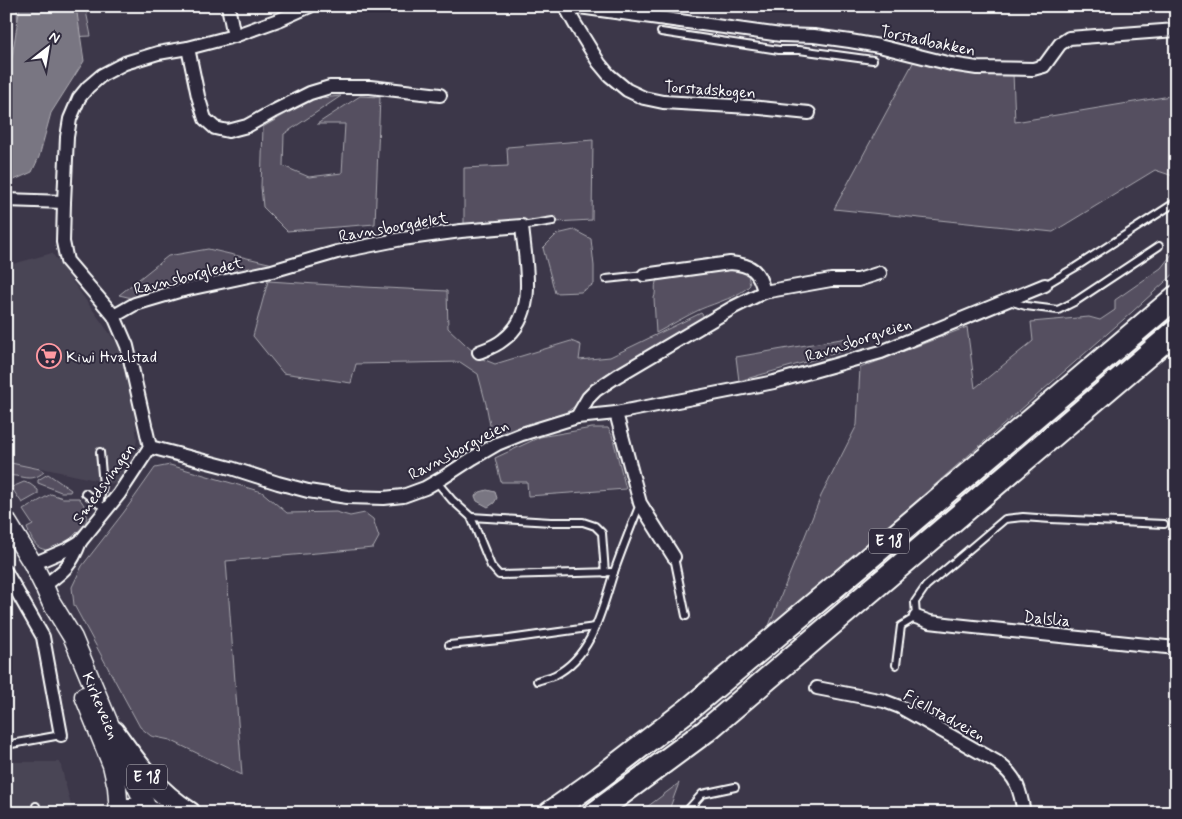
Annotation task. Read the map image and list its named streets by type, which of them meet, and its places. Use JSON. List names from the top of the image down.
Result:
{
  "streets": {
    "highway": ["E 18"],
    "main road": ["Kirkeveien"],
    "street": [
      "Torstadbakken",
      "Torstadskogen",
      "Ravnsborgdelet",
      "Ravnsborgledet",
      "Ravnsborgveien",
      "Smedsvingen",
      "Dalslia",
      "Fjellstadveien"
    ]
  },
  "crossings": [
    ["Ravnsborgdelet", "Ravnsborgledet"],
    ["Ravnsborgledet", "Smedsvingen"],
    ["Ravnsborgveien", "Smedsvingen"],
    ["Smedsvingen", "Kirkeveien"],
    ["E 18", "Kirkeveien"]
  ],
  "places": {
    "supermarket": ["Kiwi Hvalstad"]
  },
  "north": "top right"
}
